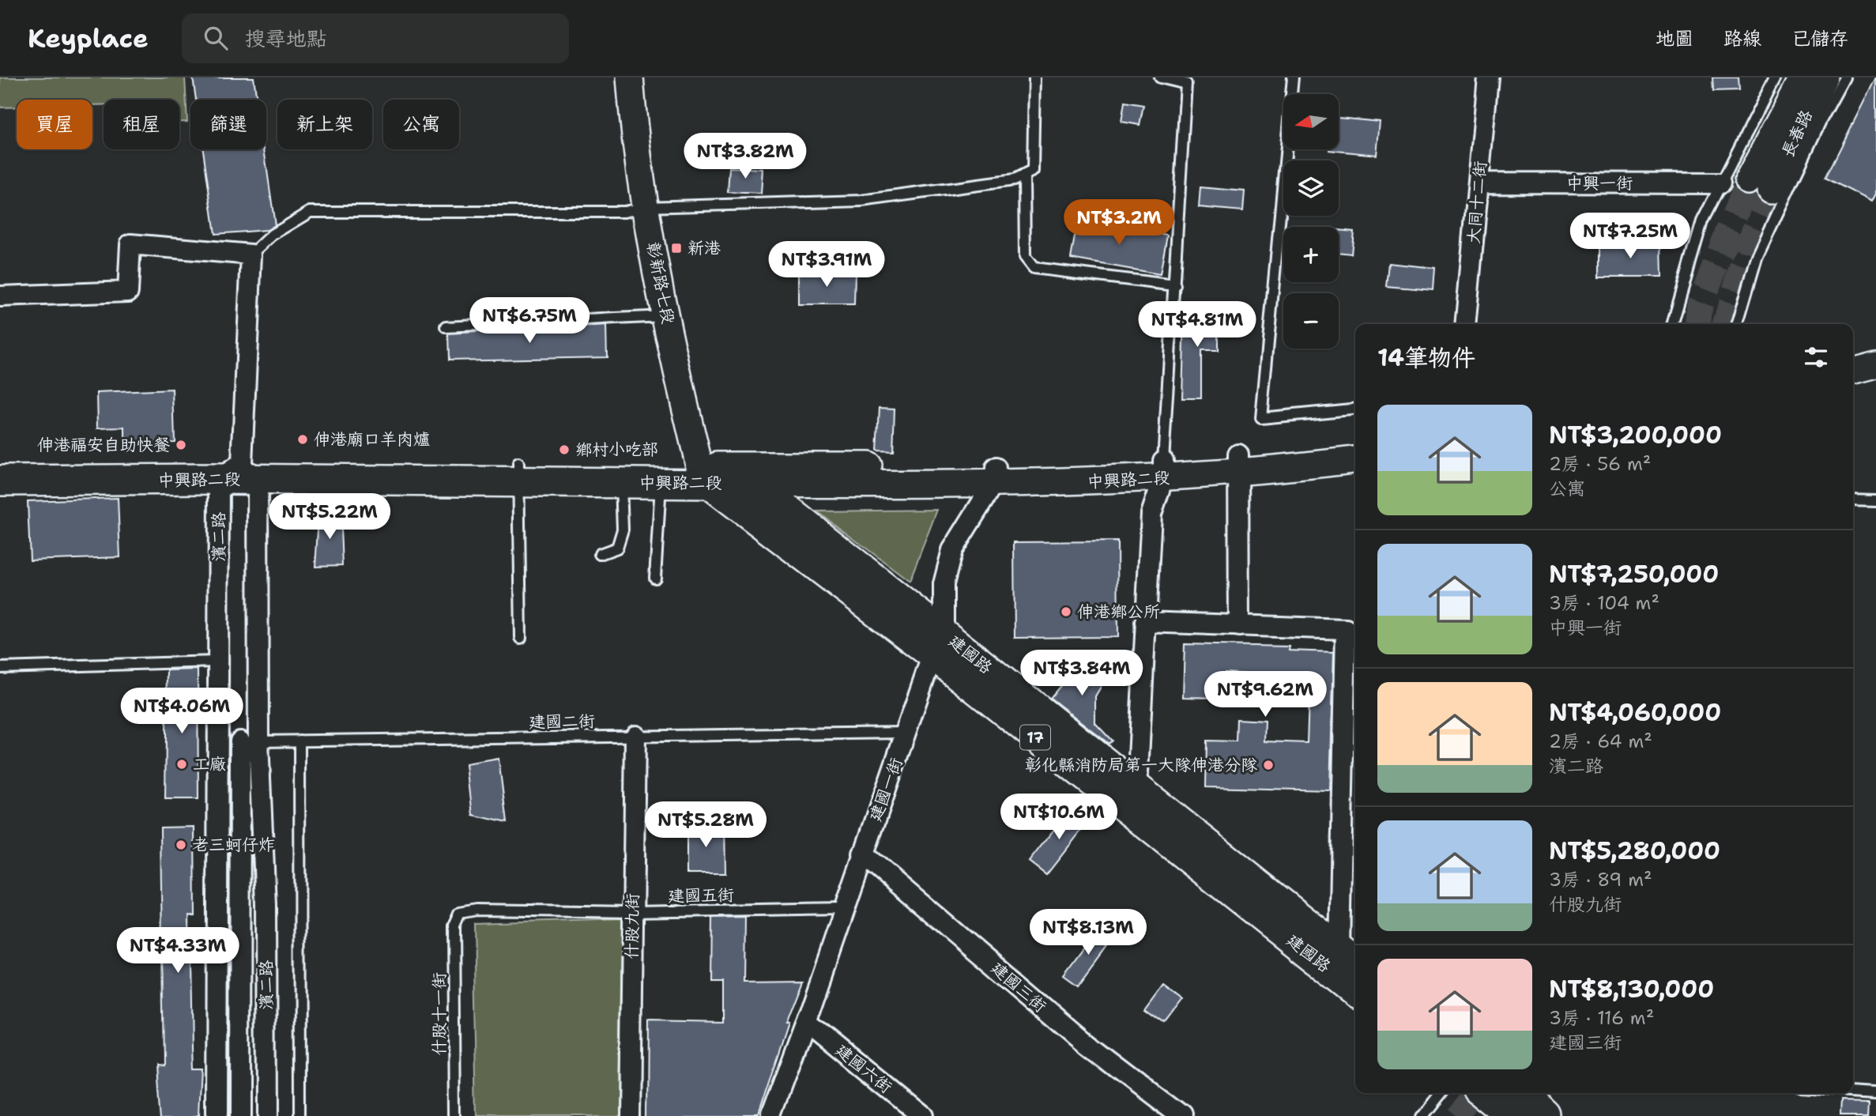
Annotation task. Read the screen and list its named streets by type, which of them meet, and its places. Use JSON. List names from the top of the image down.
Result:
{
  "streets": {
    "main road": [
      "長春路",
      "彰新路七段",
      "中興路二段",
      "建國路",
      "17"
    ],
    "street": [
      "中興一街",
      "大同十二街",
      "濱二路",
      "建國一街",
      "什股九街",
      "建國三街",
      "建國六街"
    ],
    "lane": ["建國二街", "建國五街", "什股十一街"]
  },
  "crossings": [
    ["中興一街", "大同十二街"],
    ["彰新路七段", "中興路二段"],
    ["彰新路七段", "建國路"],
    ["中興路二段", "濱二路"],
    ["中興路二段", "建國路"],
    ["中興路二段", "建國一街"],
    ["濱二路", "建國二街"],
    ["建國路", "建國一街"],
    ["建國二街", "建國一街"],
    ["建國二街", "什股九街"],
    ["建國一街", "建國五街"],
    ["建國一街", "建國三街"],
    ["建國一街", "建國六街"],
    ["建國五街", "什股九街"],
    ["建國五街", "什股十一街"]
  ],
  "places": {
    "transit": ["新港"],
    "other": [
      "伸港廟口羊肉爐",
      "伸港福安自助快餐",
      "鄉村小吃部",
      "伸港鄉公所",
      "工廠",
      "彰化縣消防局第一大隊伸港分隊",
      "老三蚵仔炸"
    ]
  },
  "north": "left",
  "page": {
    "header": "Keyplace",
    "search": "搜尋地點",
    "nav": ["地圖", "路線", "已儲存"],
    "map_buttons": ["+", "−"],
    "chip": [
      "買屋",
      "租屋",
      "篩選",
      "新上架",
      "公寓"
    ],
    "price": [
      "NT$3.82M",
      "NT$3.2M",
      "NT$7.25M",
      "NT$3.91M",
      "NT$6.75M",
      "NT$4.81M",
      "NT$5.22M",
      "NT$3.84M",
      "NT$9.62M",
      "NT$4.06M",
      "NT$10.6M",
      "NT$5.28M",
      "NT$8.13M",
      "NT$4.33M"
    ],
    "heading": "14筆物件",
    "list": [
      {
        "name": "NT$3,200,000",
        "note": "2房 · 56 m² · 公寓"
      },
      {
        "name": "NT$7,250,000",
        "note": "3房 · 104 m² · 中興一街"
      },
      {
        "name": "NT$4,060,000",
        "note": "2房 · 64 m² · 濱二路"
      },
      {
        "name": "NT$5,280,000",
        "note": "3房 · 89 m² · 什股九街"
      },
      {
        "name": "NT$8,130,000",
        "note": "3房 · 116 m² · 建國三街"
      }
    ]
  }
}
